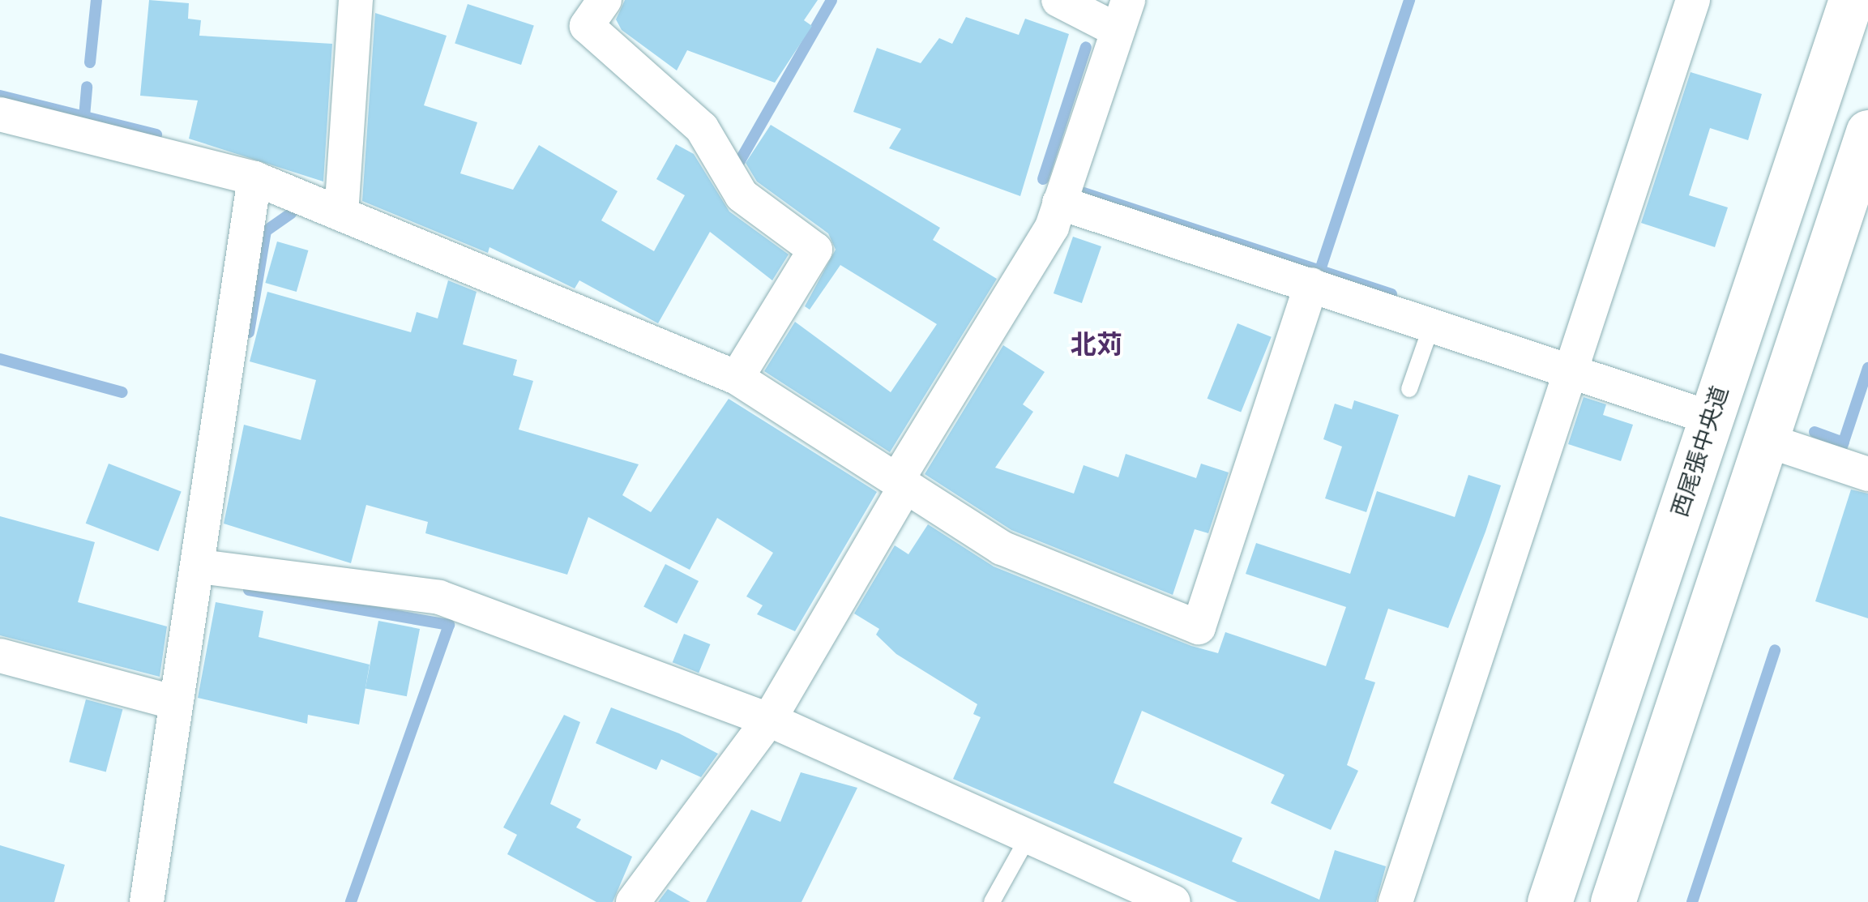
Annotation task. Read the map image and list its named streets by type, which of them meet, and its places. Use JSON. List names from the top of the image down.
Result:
{
  "streets": {
    "main road": ["西尾張中央道"]
  },
  "districts": ["北苅"]
}
